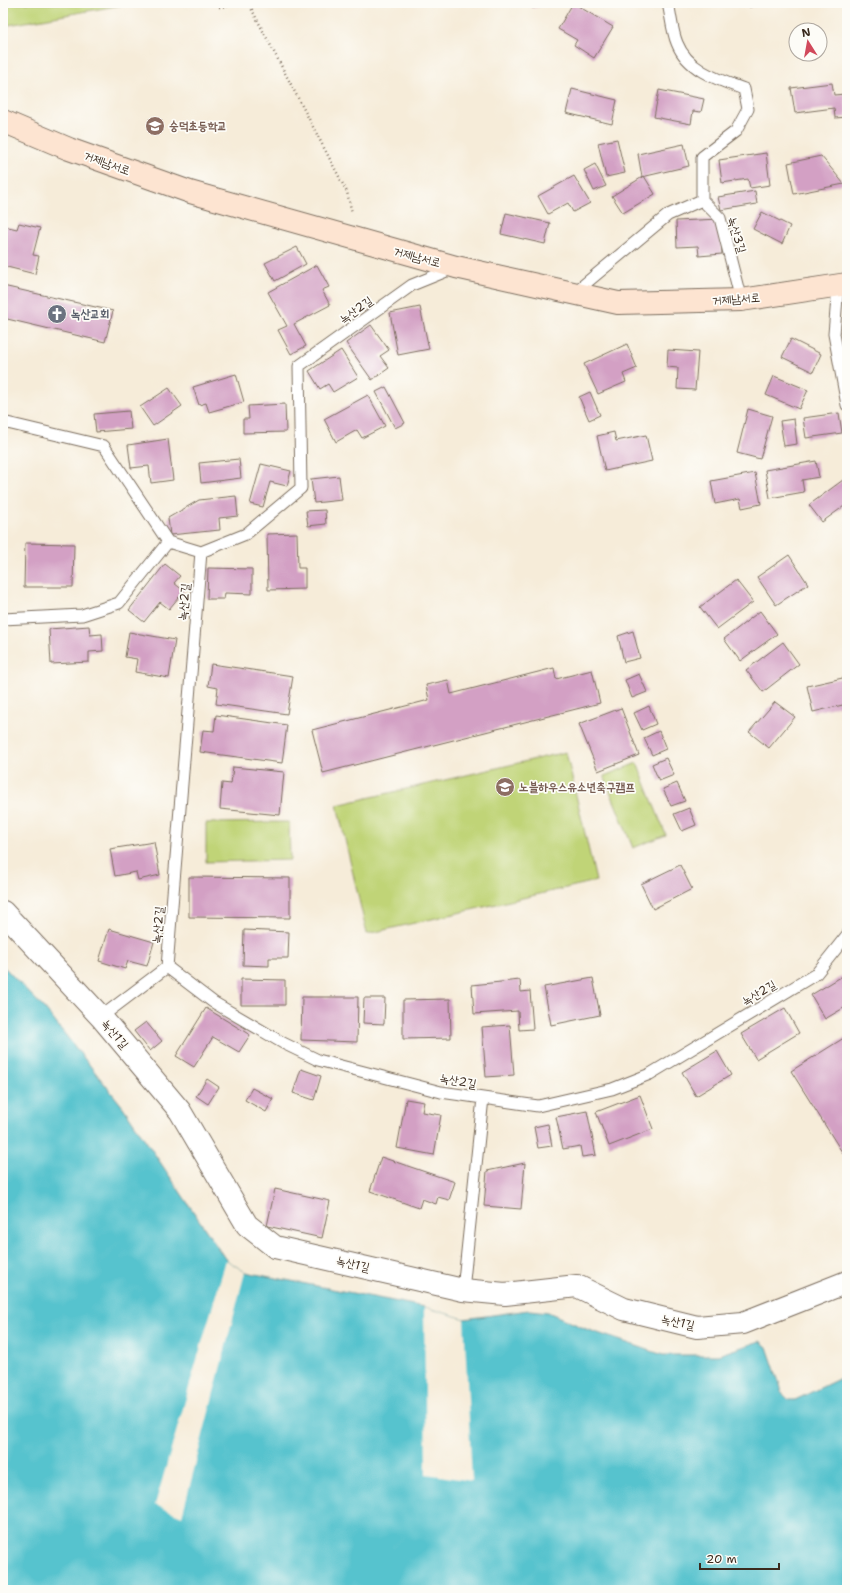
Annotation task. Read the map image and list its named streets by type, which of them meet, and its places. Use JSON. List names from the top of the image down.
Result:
{
  "streets": {
    "main road": ["거제남서로"],
    "street": ["녹산1길"],
    "lane": ["녹산3길", "녹산2길"]
  },
  "crossings": [
    ["거제남서로", "녹산3길"],
    ["거제남서로", "녹산2길"]
  ],
  "places": {
    "school or university": ["숭덕초등학교", "노블하우스유소년축구캠프"],
    "church": ["녹산교회"]
  },
  "scale_bar": "20 m",
  "north": "top"
}
